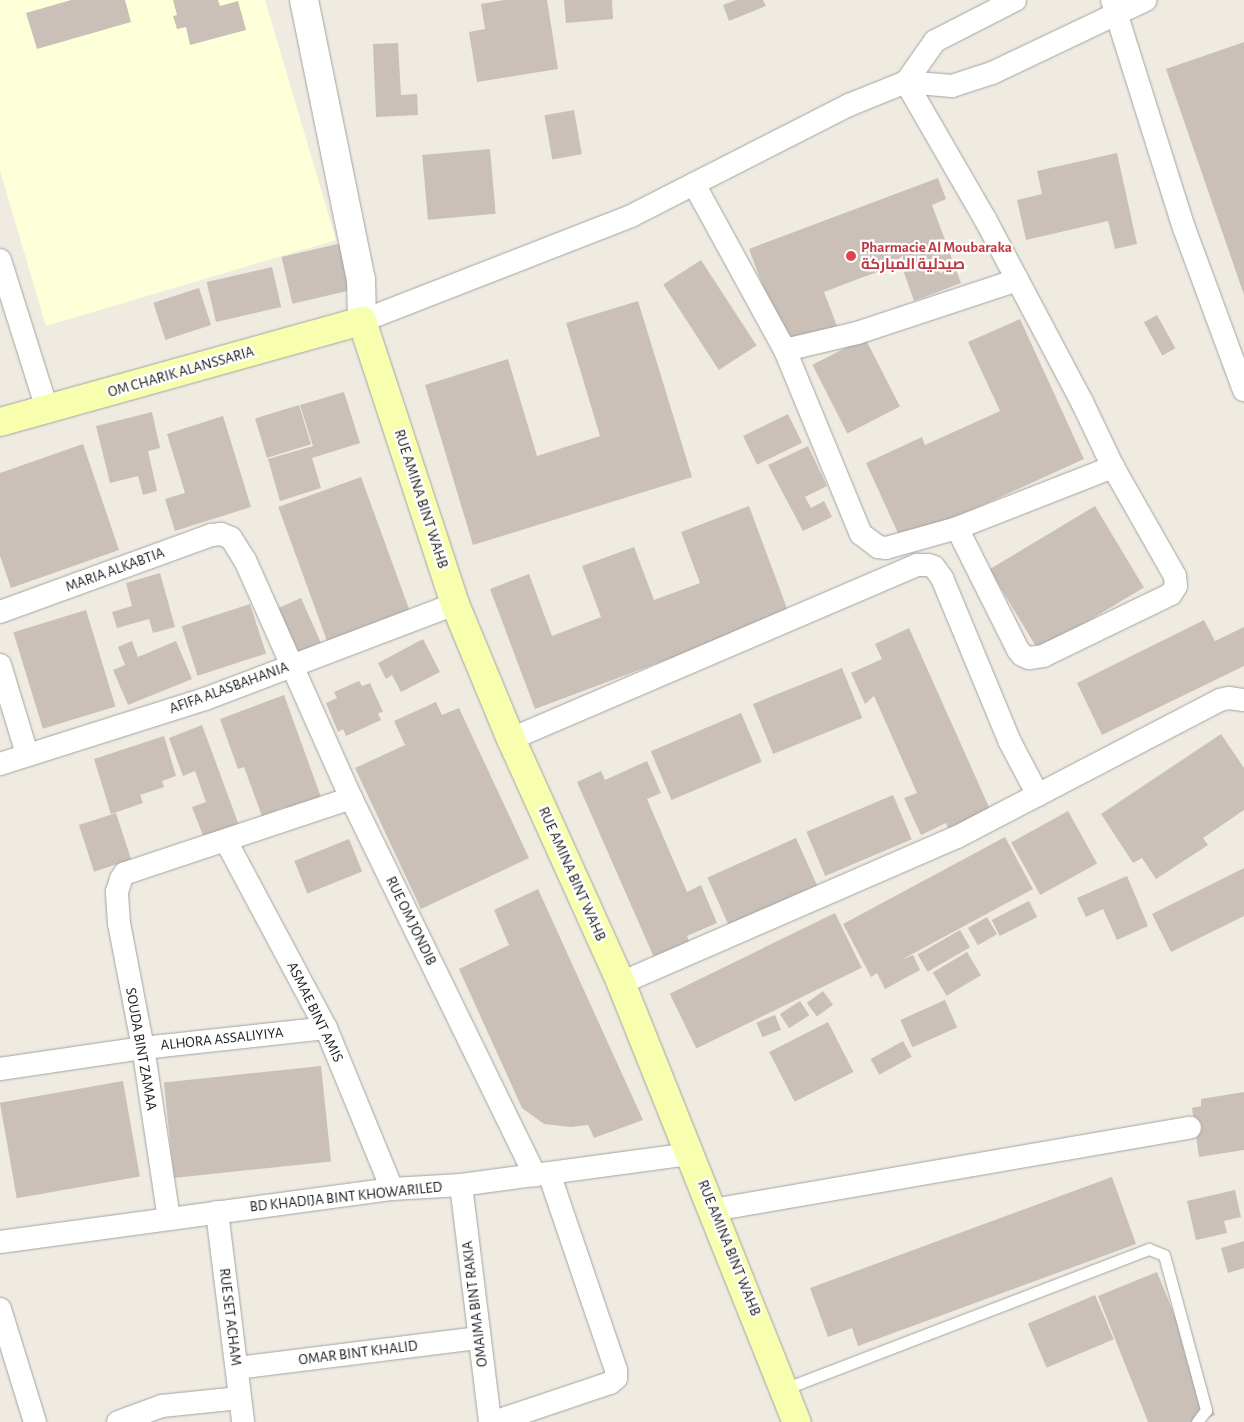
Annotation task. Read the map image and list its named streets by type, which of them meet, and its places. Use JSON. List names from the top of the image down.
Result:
{
  "streets": {
    "main road": ["OM CHARIK ALANSSARIA", "RUE AMINA BINT WAHB"],
    "street": [
      "MARIA ALKABTIA",
      "AFIFA ALASBAHANIA",
      "RUE OM JONDIB",
      "ASMAE BINT AMIS",
      "ALHORA ASSALIYIYA",
      "SOUDA BINT ZAMAA",
      "BD KHADIJA BINT KHOWARILED",
      "OMAIMA BINT RAKIA",
      "RUE SET ACHAM",
      "OMAR BINT KHALID"
    ]
  },
  "crossings": [
    ["OM CHARIK ALANSSARIA", "RUE AMINA BINT WAHB"],
    ["RUE AMINA BINT WAHB", "AFIFA ALASBAHANIA"],
    ["RUE AMINA BINT WAHB", "BD KHADIJA BINT KHOWARILED"],
    ["MARIA ALKABTIA", "RUE OM JONDIB"],
    ["AFIFA ALASBAHANIA", "RUE OM JONDIB"],
    ["RUE OM JONDIB", "BD KHADIJA BINT KHOWARILED"],
    ["ASMAE BINT AMIS", "ALHORA ASSALIYIYA"],
    ["ASMAE BINT AMIS", "SOUDA BINT ZAMAA"],
    ["ASMAE BINT AMIS", "BD KHADIJA BINT KHOWARILED"],
    ["ALHORA ASSALIYIYA", "SOUDA BINT ZAMAA"],
    ["SOUDA BINT ZAMAA", "BD KHADIJA BINT KHOWARILED"],
    ["BD KHADIJA BINT KHOWARILED", "OMAIMA BINT RAKIA"],
    ["BD KHADIJA BINT KHOWARILED", "RUE SET ACHAM"],
    ["OMAIMA BINT RAKIA", "OMAR BINT KHALID"],
    ["RUE SET ACHAM", "OMAR BINT KHALID"]
  ],
  "places": ["Pharmacie Al Moubaraka صيدلية المباركة"]
}
